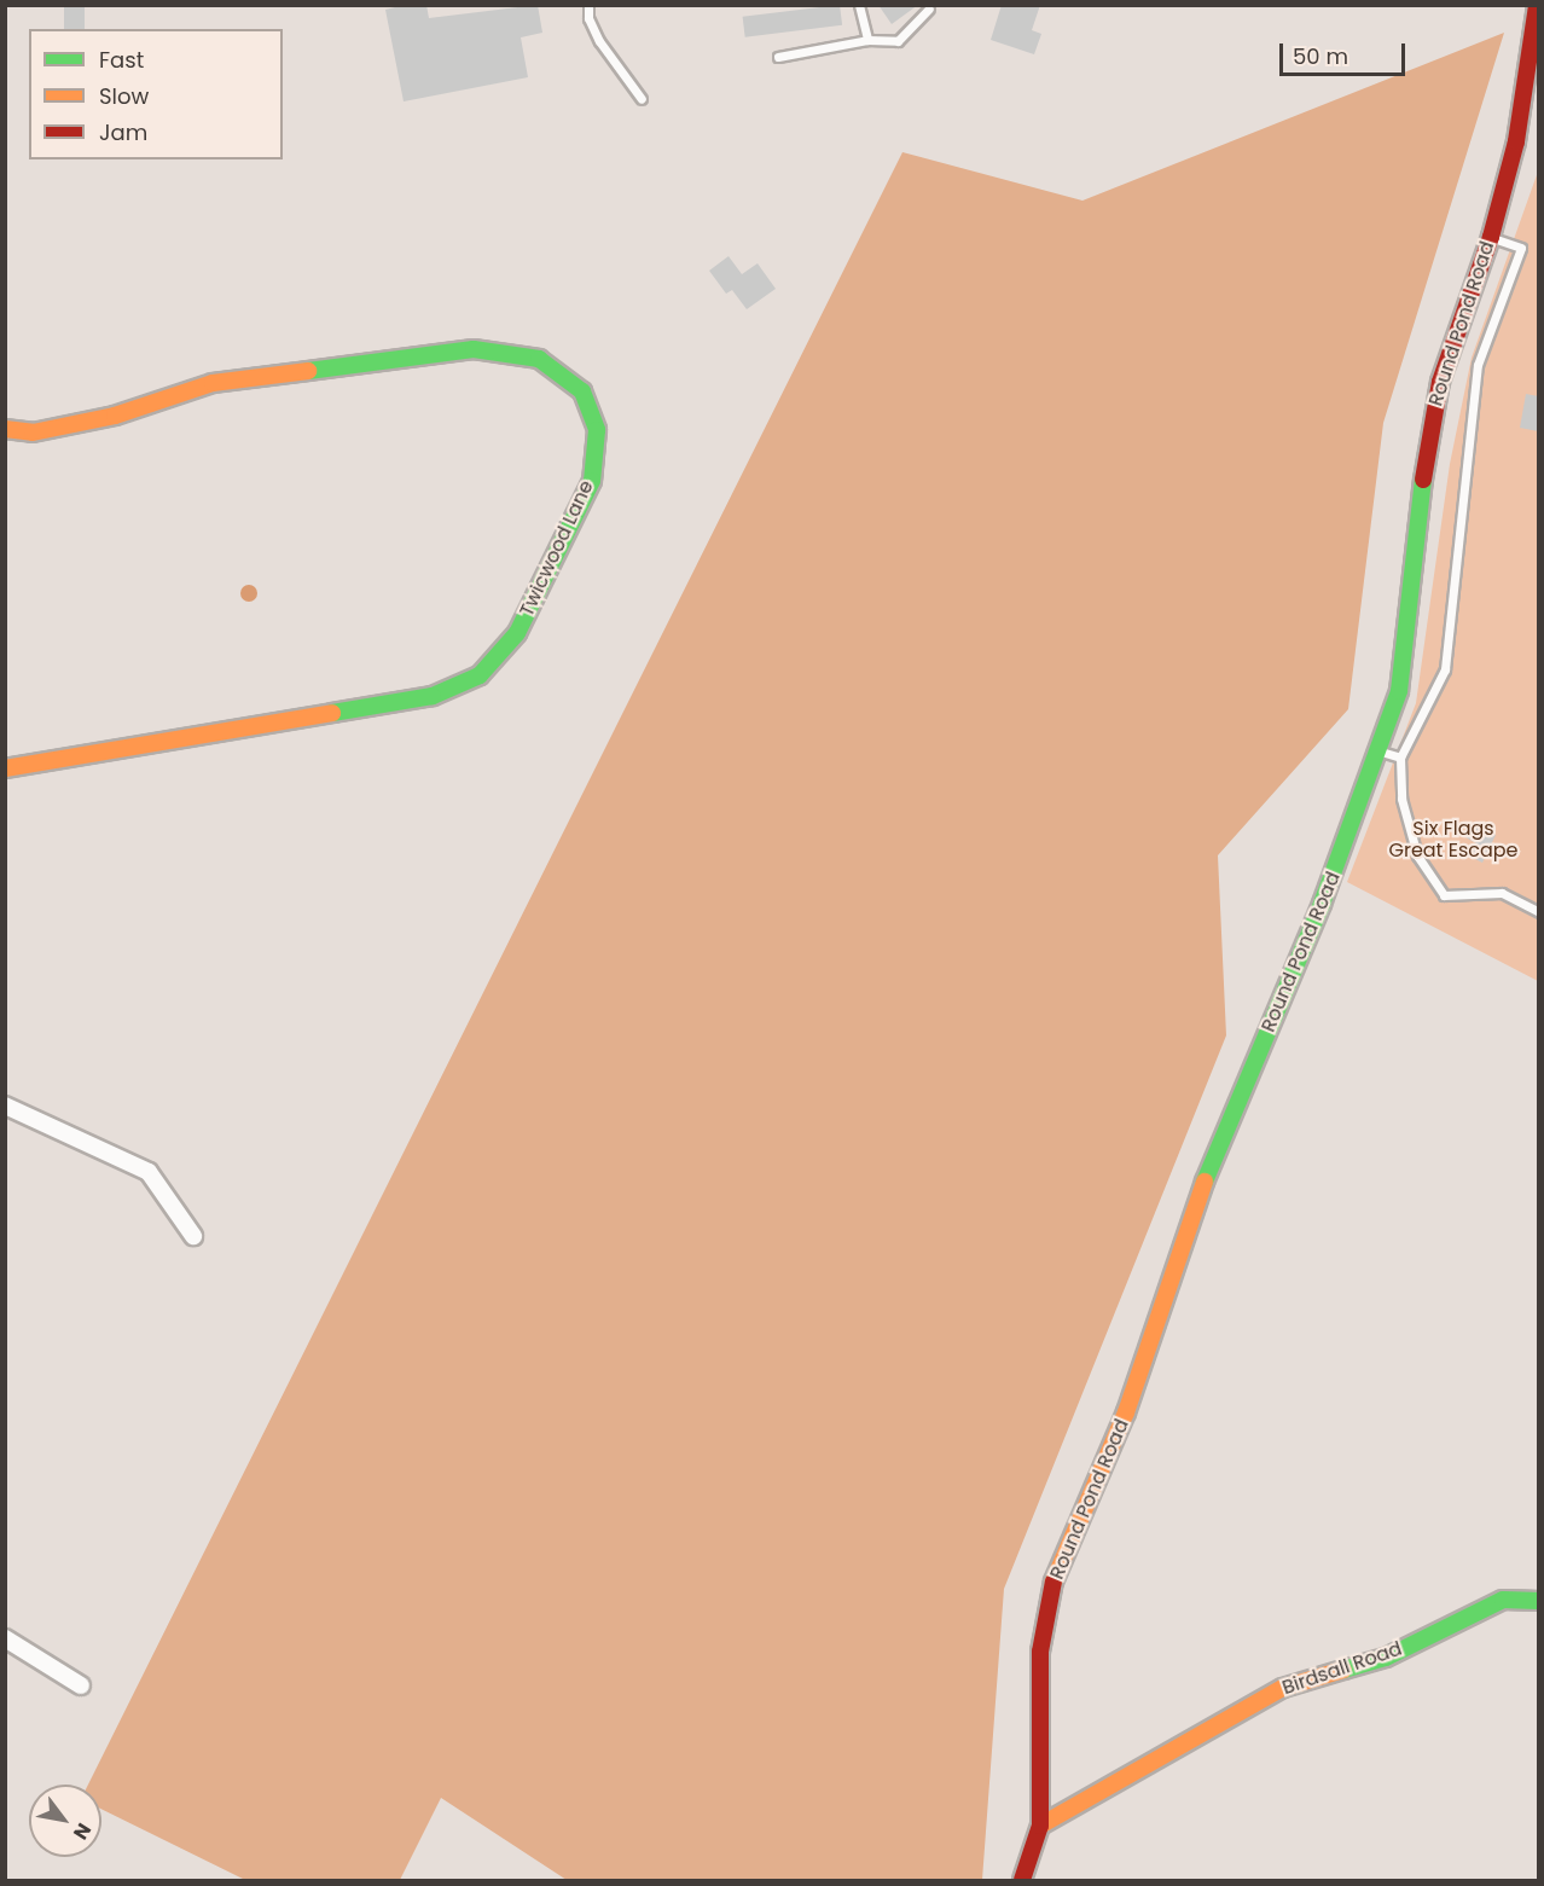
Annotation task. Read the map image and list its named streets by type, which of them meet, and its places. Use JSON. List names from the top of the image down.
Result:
{
  "streets": {
    "street": ["Round Pond Road", "Twicwood Lane", "Birdsall Road"]
  },
  "crossings": [
    ["Round Pond Road", "Birdsall Road"]
  ],
  "parks": ["Six Flags Great Escape"],
  "legend": ["Fast", "Slow", "Jam"],
  "scale_bar": "50 m",
  "north": "bottom right"
}
